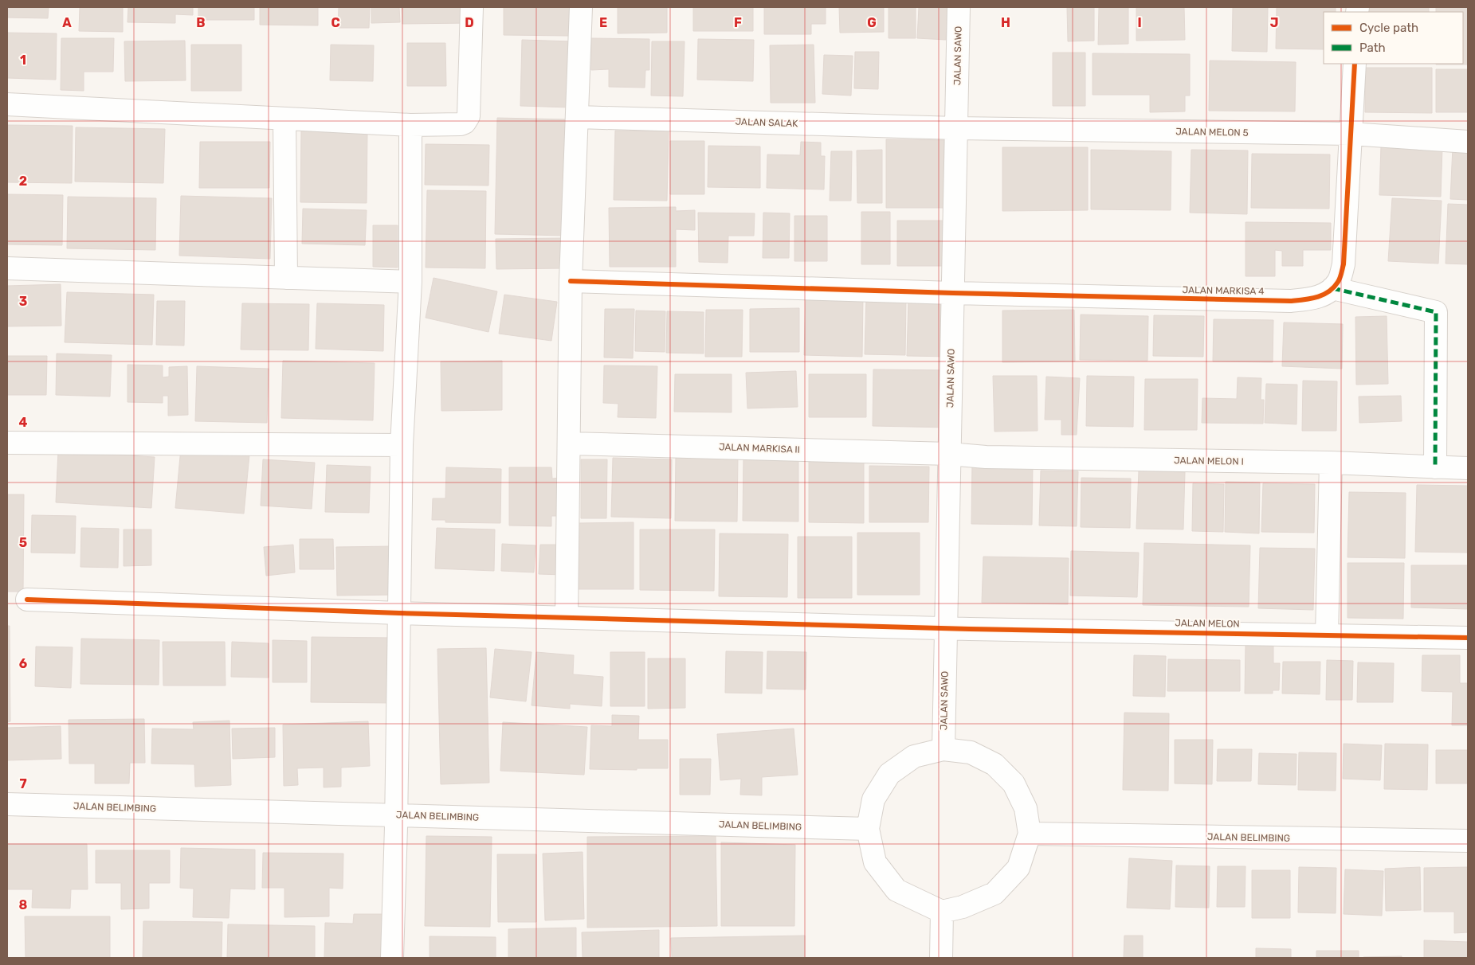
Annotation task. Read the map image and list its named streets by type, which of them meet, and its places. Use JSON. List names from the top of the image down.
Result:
{
  "streets": {
    "street": [
      "JALAN SAWO",
      "JALAN SALAK",
      "JALAN MELON 5",
      "JALAN MARKISA 4",
      "JALAN MARKISA II",
      "JALAN MELON I",
      "JALAN MELON",
      "JALAN BELIMBING"
    ]
  },
  "crossings": [
    ["JALAN SAWO", "JALAN SALAK"],
    ["JALAN SAWO", "JALAN MELON 5"],
    ["JALAN SAWO", "JALAN MARKISA 4"],
    ["JALAN SAWO", "JALAN MARKISA II"],
    ["JALAN SAWO", "JALAN MELON I"],
    ["JALAN SAWO", "JALAN MELON"],
    ["JALAN SALAK", "JALAN MELON 5"],
    ["JALAN MARKISA II", "JALAN MELON I"]
  ],
  "legend": ["Cycle path", "Path"],
  "grid": {
    "columns": [
      "A",
      "B",
      "C",
      "D",
      "E",
      "F",
      "G",
      "H",
      "I",
      "J"
    ],
    "rows": [
      "1",
      "2",
      "3",
      "4",
      "5",
      "6",
      "7",
      "8"
    ]
  }
}
